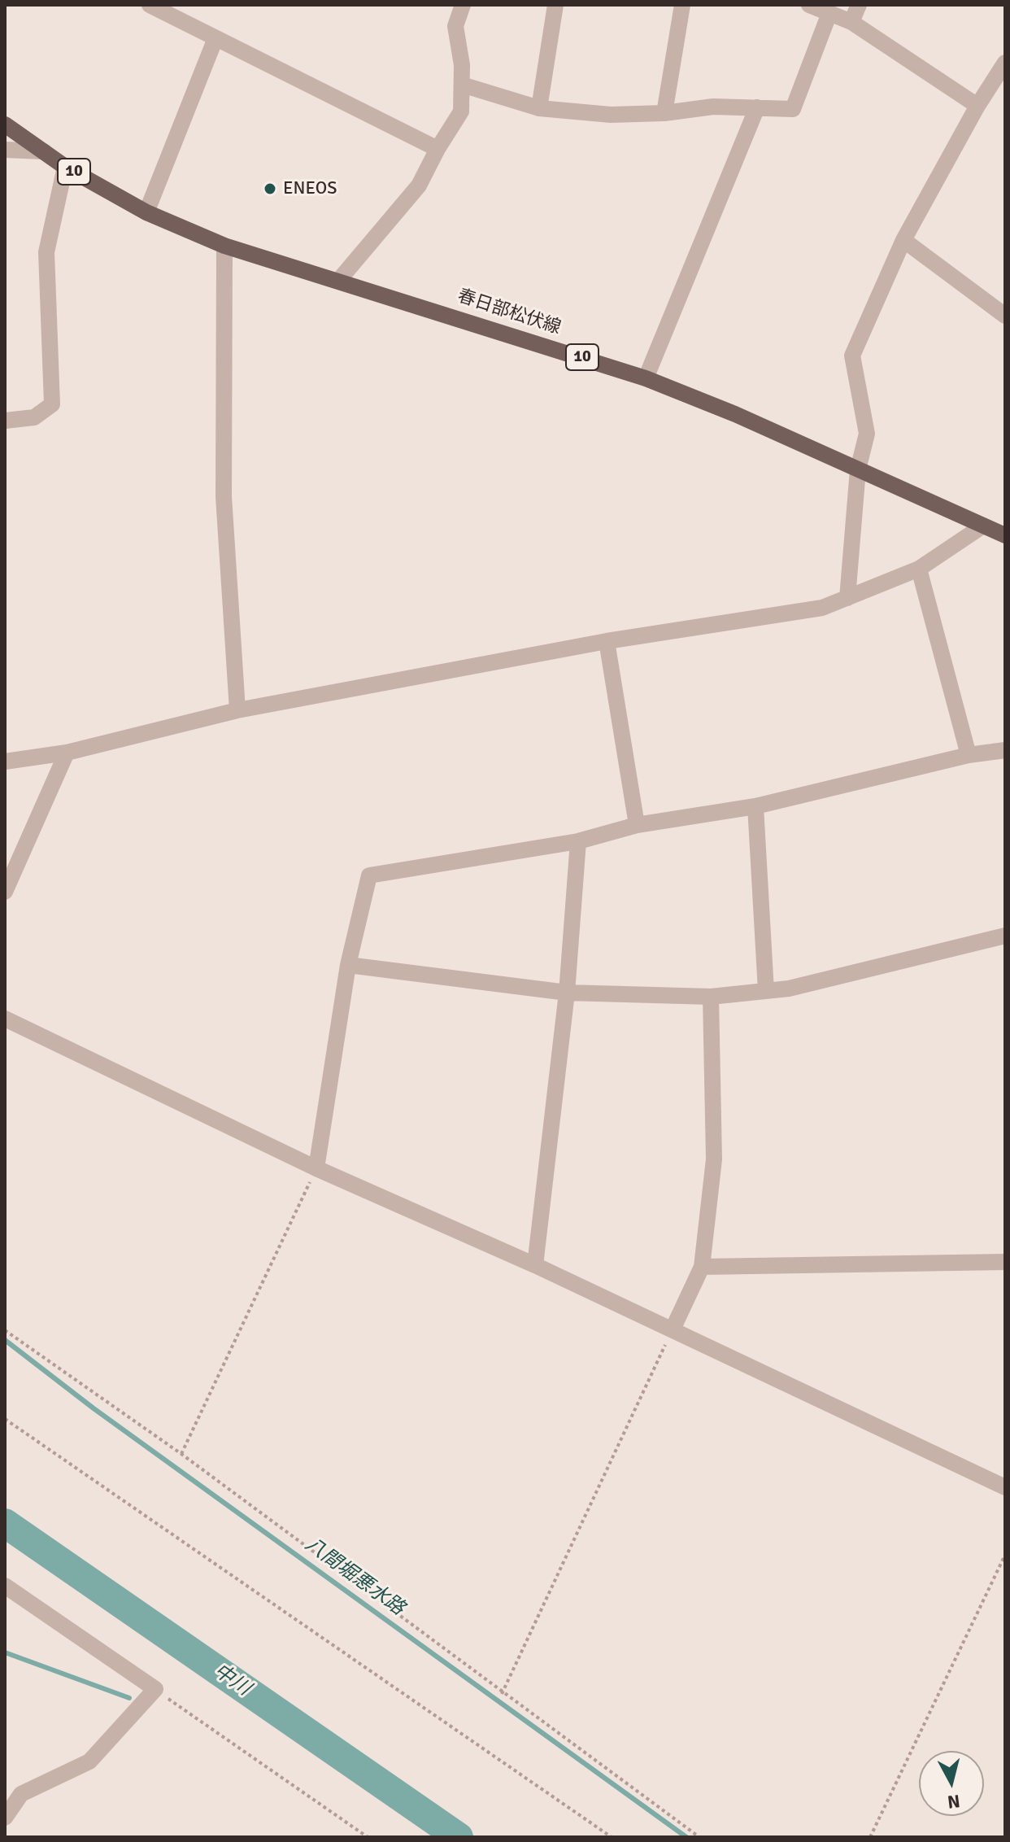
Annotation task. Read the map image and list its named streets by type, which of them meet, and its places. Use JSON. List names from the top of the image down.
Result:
{
  "streets": {
    "main road": ["10", "春日部松伏線"]
  },
  "water": ["八間堀悪水路", "中川"],
  "places": ["ENEOS"],
  "north": "bottom"
}
